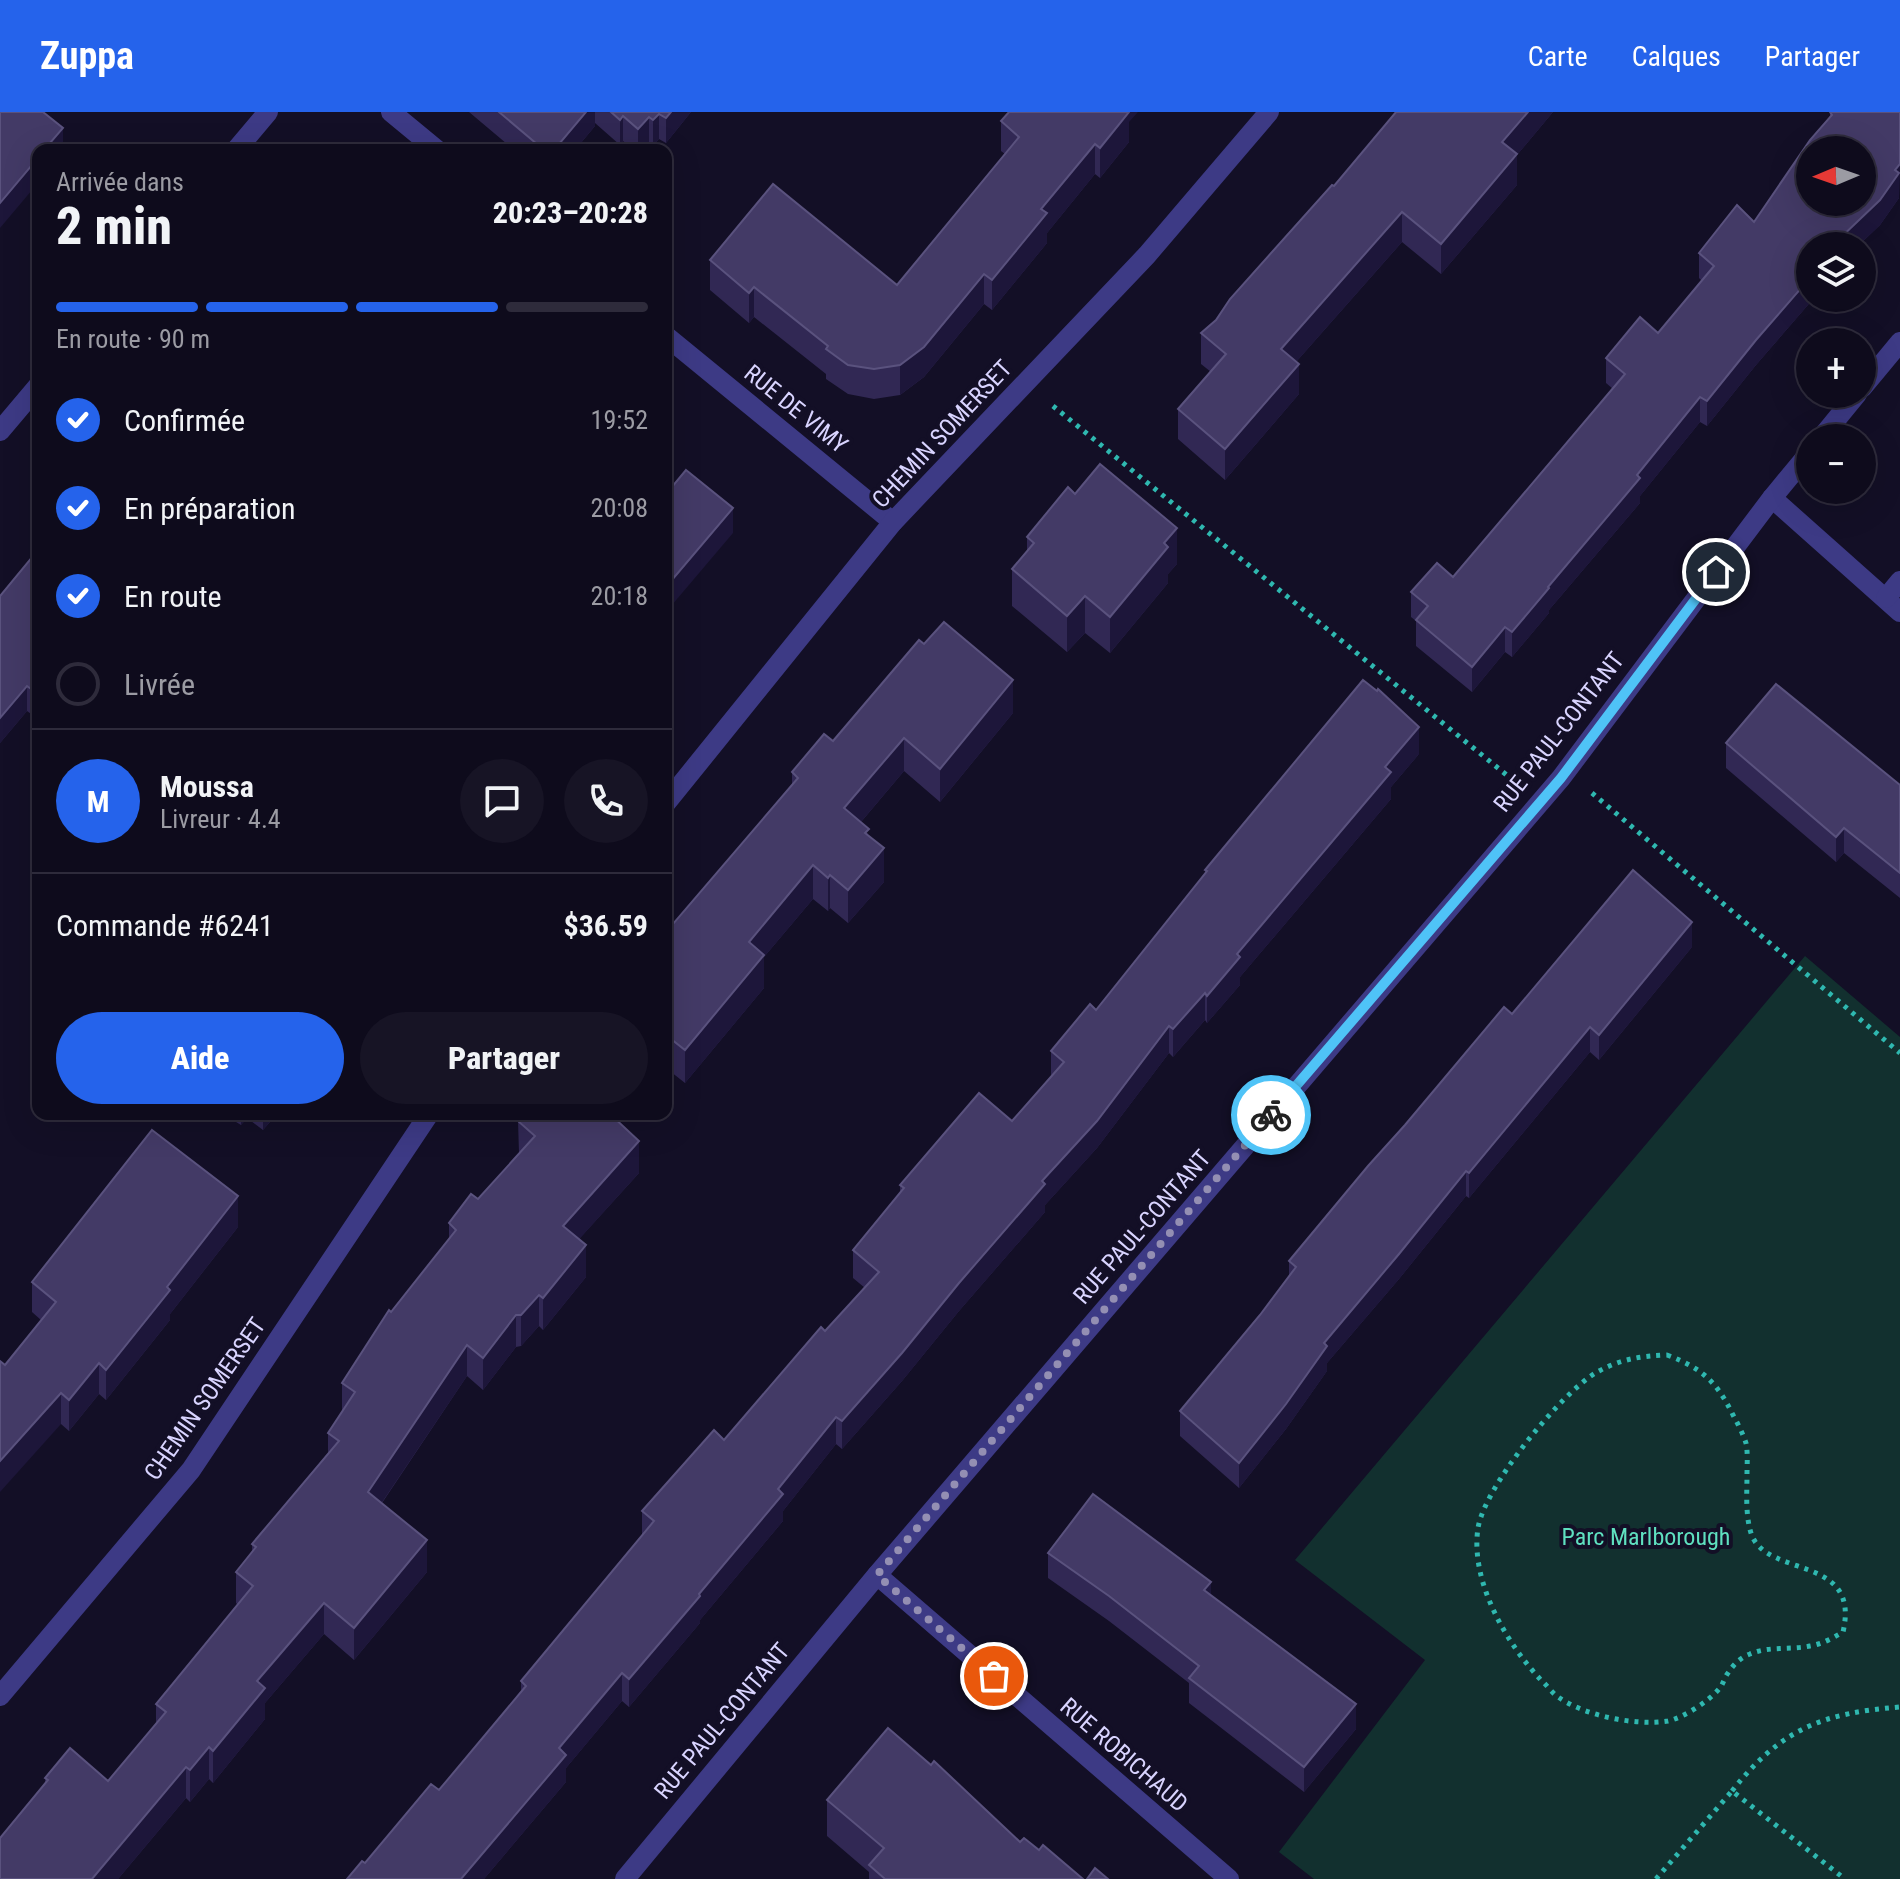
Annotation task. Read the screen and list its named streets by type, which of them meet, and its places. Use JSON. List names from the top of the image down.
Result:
{
  "streets": {
    "street": [
      "RUE DE VIMY",
      "CHEMIN SOMERSET",
      "RUE PAUL-CONTANT",
      "RUE ROBICHAUD"
    ]
  },
  "crossings": [
    ["RUE DE VIMY", "CHEMIN SOMERSET"],
    ["RUE PAUL-CONTANT", "RUE ROBICHAUD"]
  ],
  "parks": ["Parc Marlborough"],
  "north": "left",
  "page": {
    "header": "Zuppa",
    "nav": ["Carte", "Calques", "Partager"],
    "map_buttons": ["+", "−"],
    "heading": ["2 min", "Arrivée dans", "20:23–20:28"],
    "panel": [
      "Moussa",
      "Livreur · 4.4",
      "Commande #6241",
      "$36.59"
    ],
    "bar": "En route · 90 m",
    "list": [
      ["Confirmée", "19:52"],
      ["En préparation", "20:08"],
      ["En route", "20:18"],
      "Livrée"
    ],
    "round": "M",
    "buttons": ["Aide", "Partager"]
  }
}
